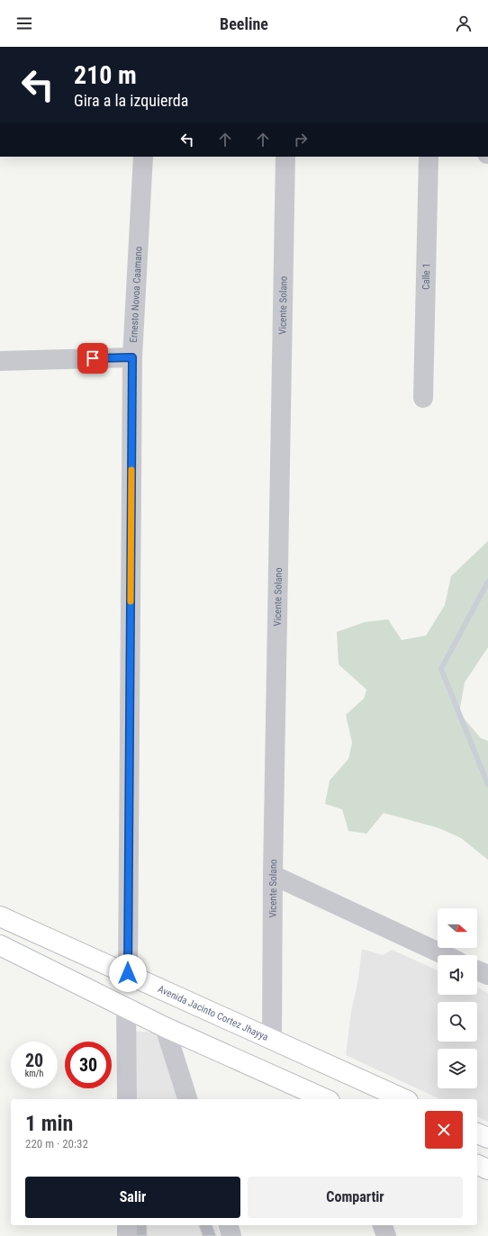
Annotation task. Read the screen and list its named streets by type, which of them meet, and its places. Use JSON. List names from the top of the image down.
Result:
{
  "streets": {
    "main road": ["Avenida Jacinto Cortez Jhayya"],
    "street": ["Calle 1", "Ernesto Novoa Caamano", "Vicente Solano"]
  },
  "crossings": [
    ["Ernesto Novoa Caamano", "Avenida Jacinto Cortez Jhayya"],
    ["Vicente Solano", "Avenida Jacinto Cortez Jhayya"]
  ],
  "north": "right",
  "page": {
    "header": "Beeline",
    "turn": ["210 m", "Gira a la izquierda"],
    "speed": "20 km/h",
    "limit": "30",
    "heading": ["1 min", "220 m · 20:32"],
    "buttons": ["Salir", "Compartir"]
  }
}
